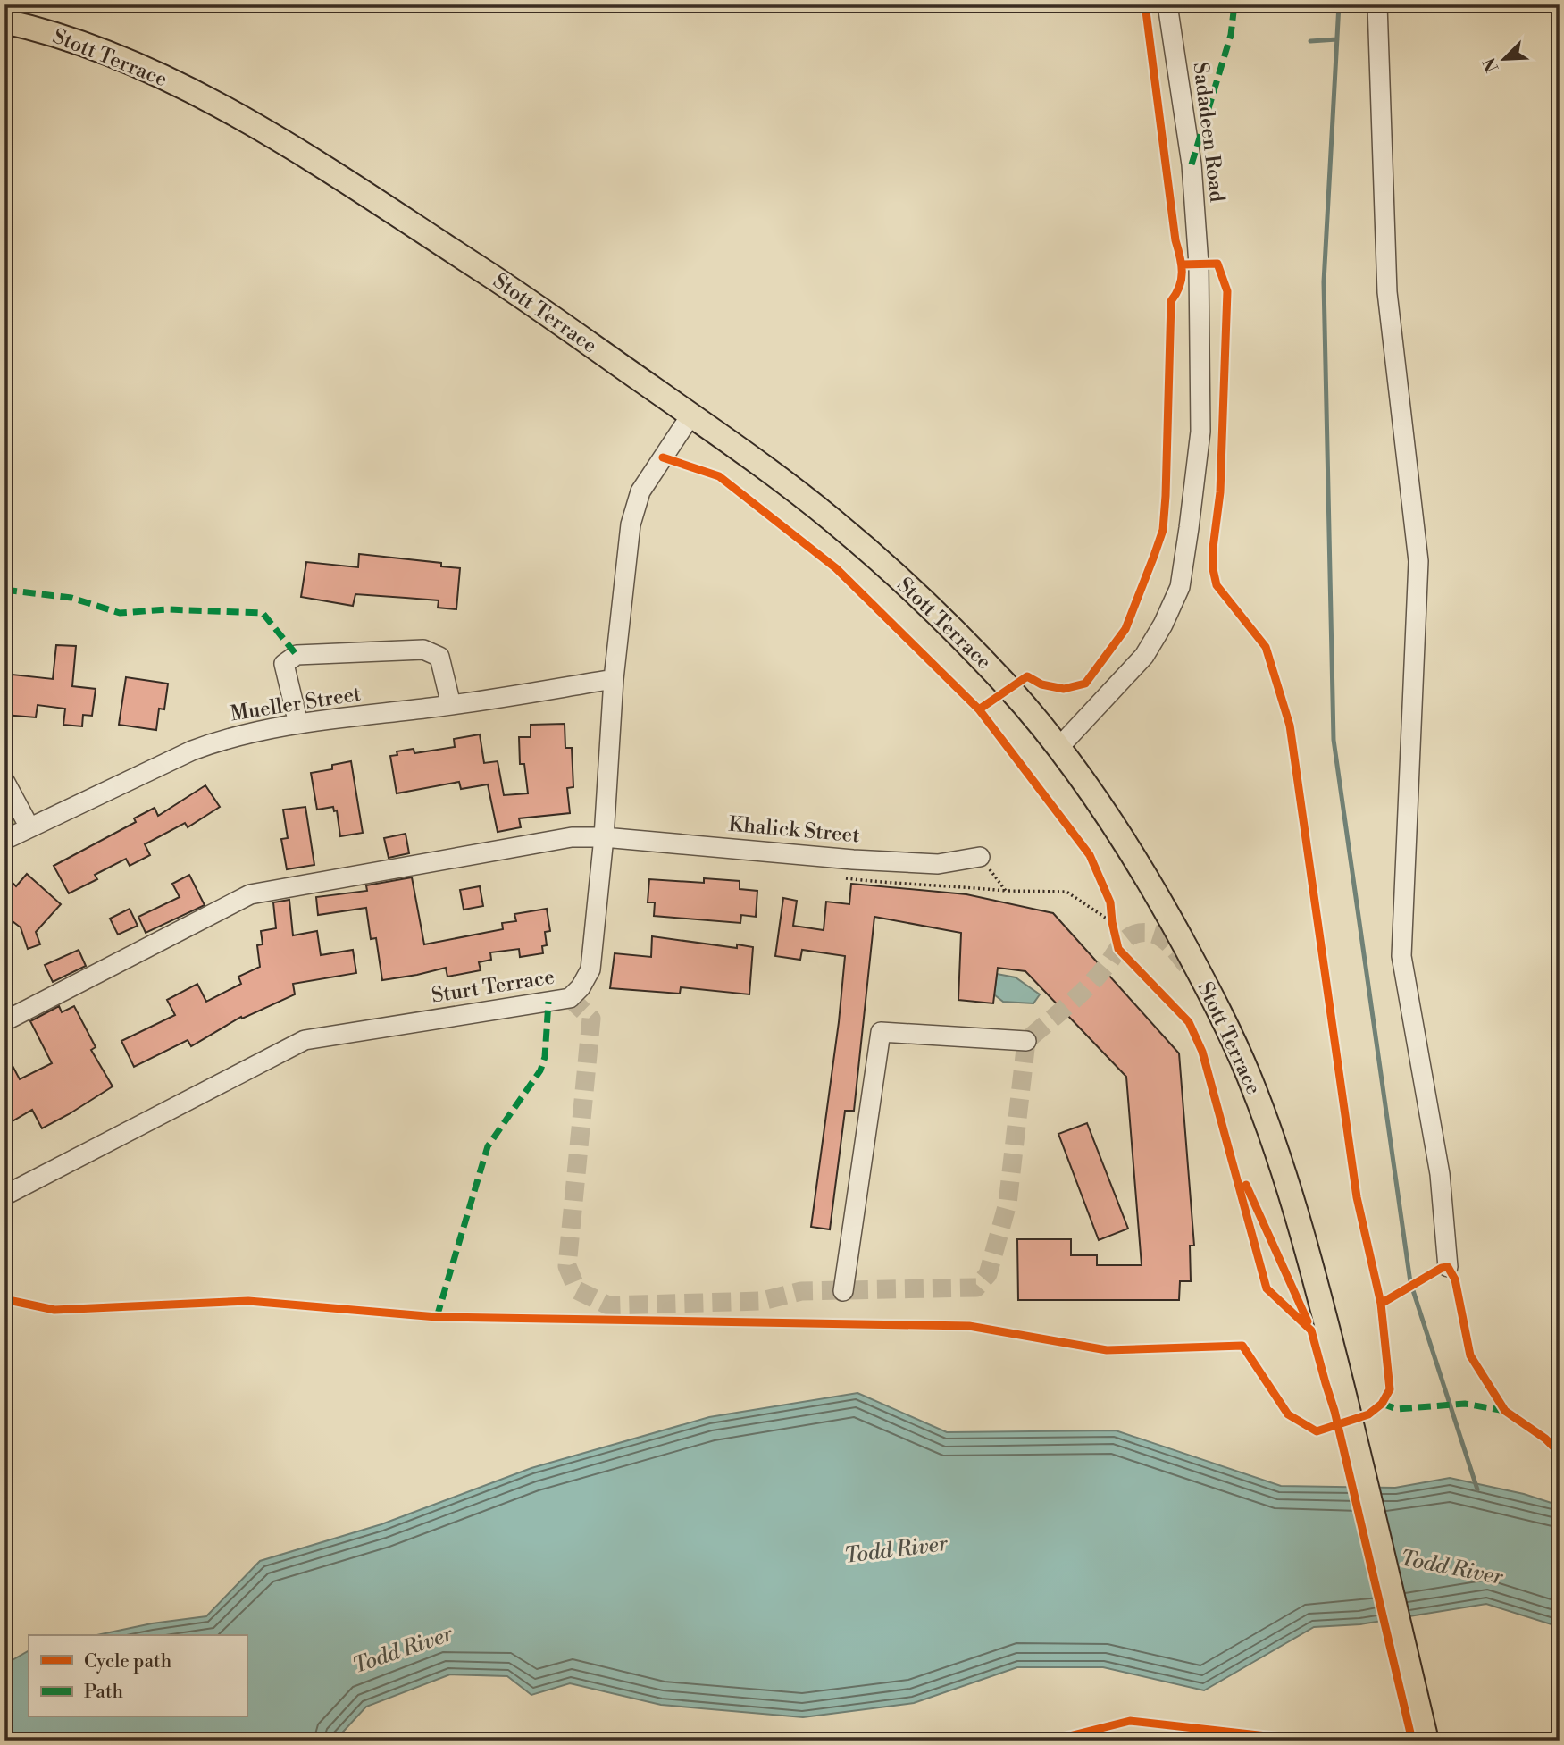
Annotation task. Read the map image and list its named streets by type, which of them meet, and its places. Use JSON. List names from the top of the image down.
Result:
{
  "streets": {
    "main road": ["Stott Terrace"],
    "street": [
      "Sadadeen Road",
      "Mueller Street",
      "Khalick Street",
      "Sturt Terrace"
    ]
  },
  "crossings": [
    ["Stott Terrace", "Sadadeen Road"],
    ["Stott Terrace", "Sturt Terrace"],
    ["Mueller Street", "Sturt Terrace"],
    ["Khalick Street", "Sturt Terrace"]
  ],
  "water": ["Todd River"],
  "legend": ["Cycle path", "Path"],
  "north": "bottom left"
}
